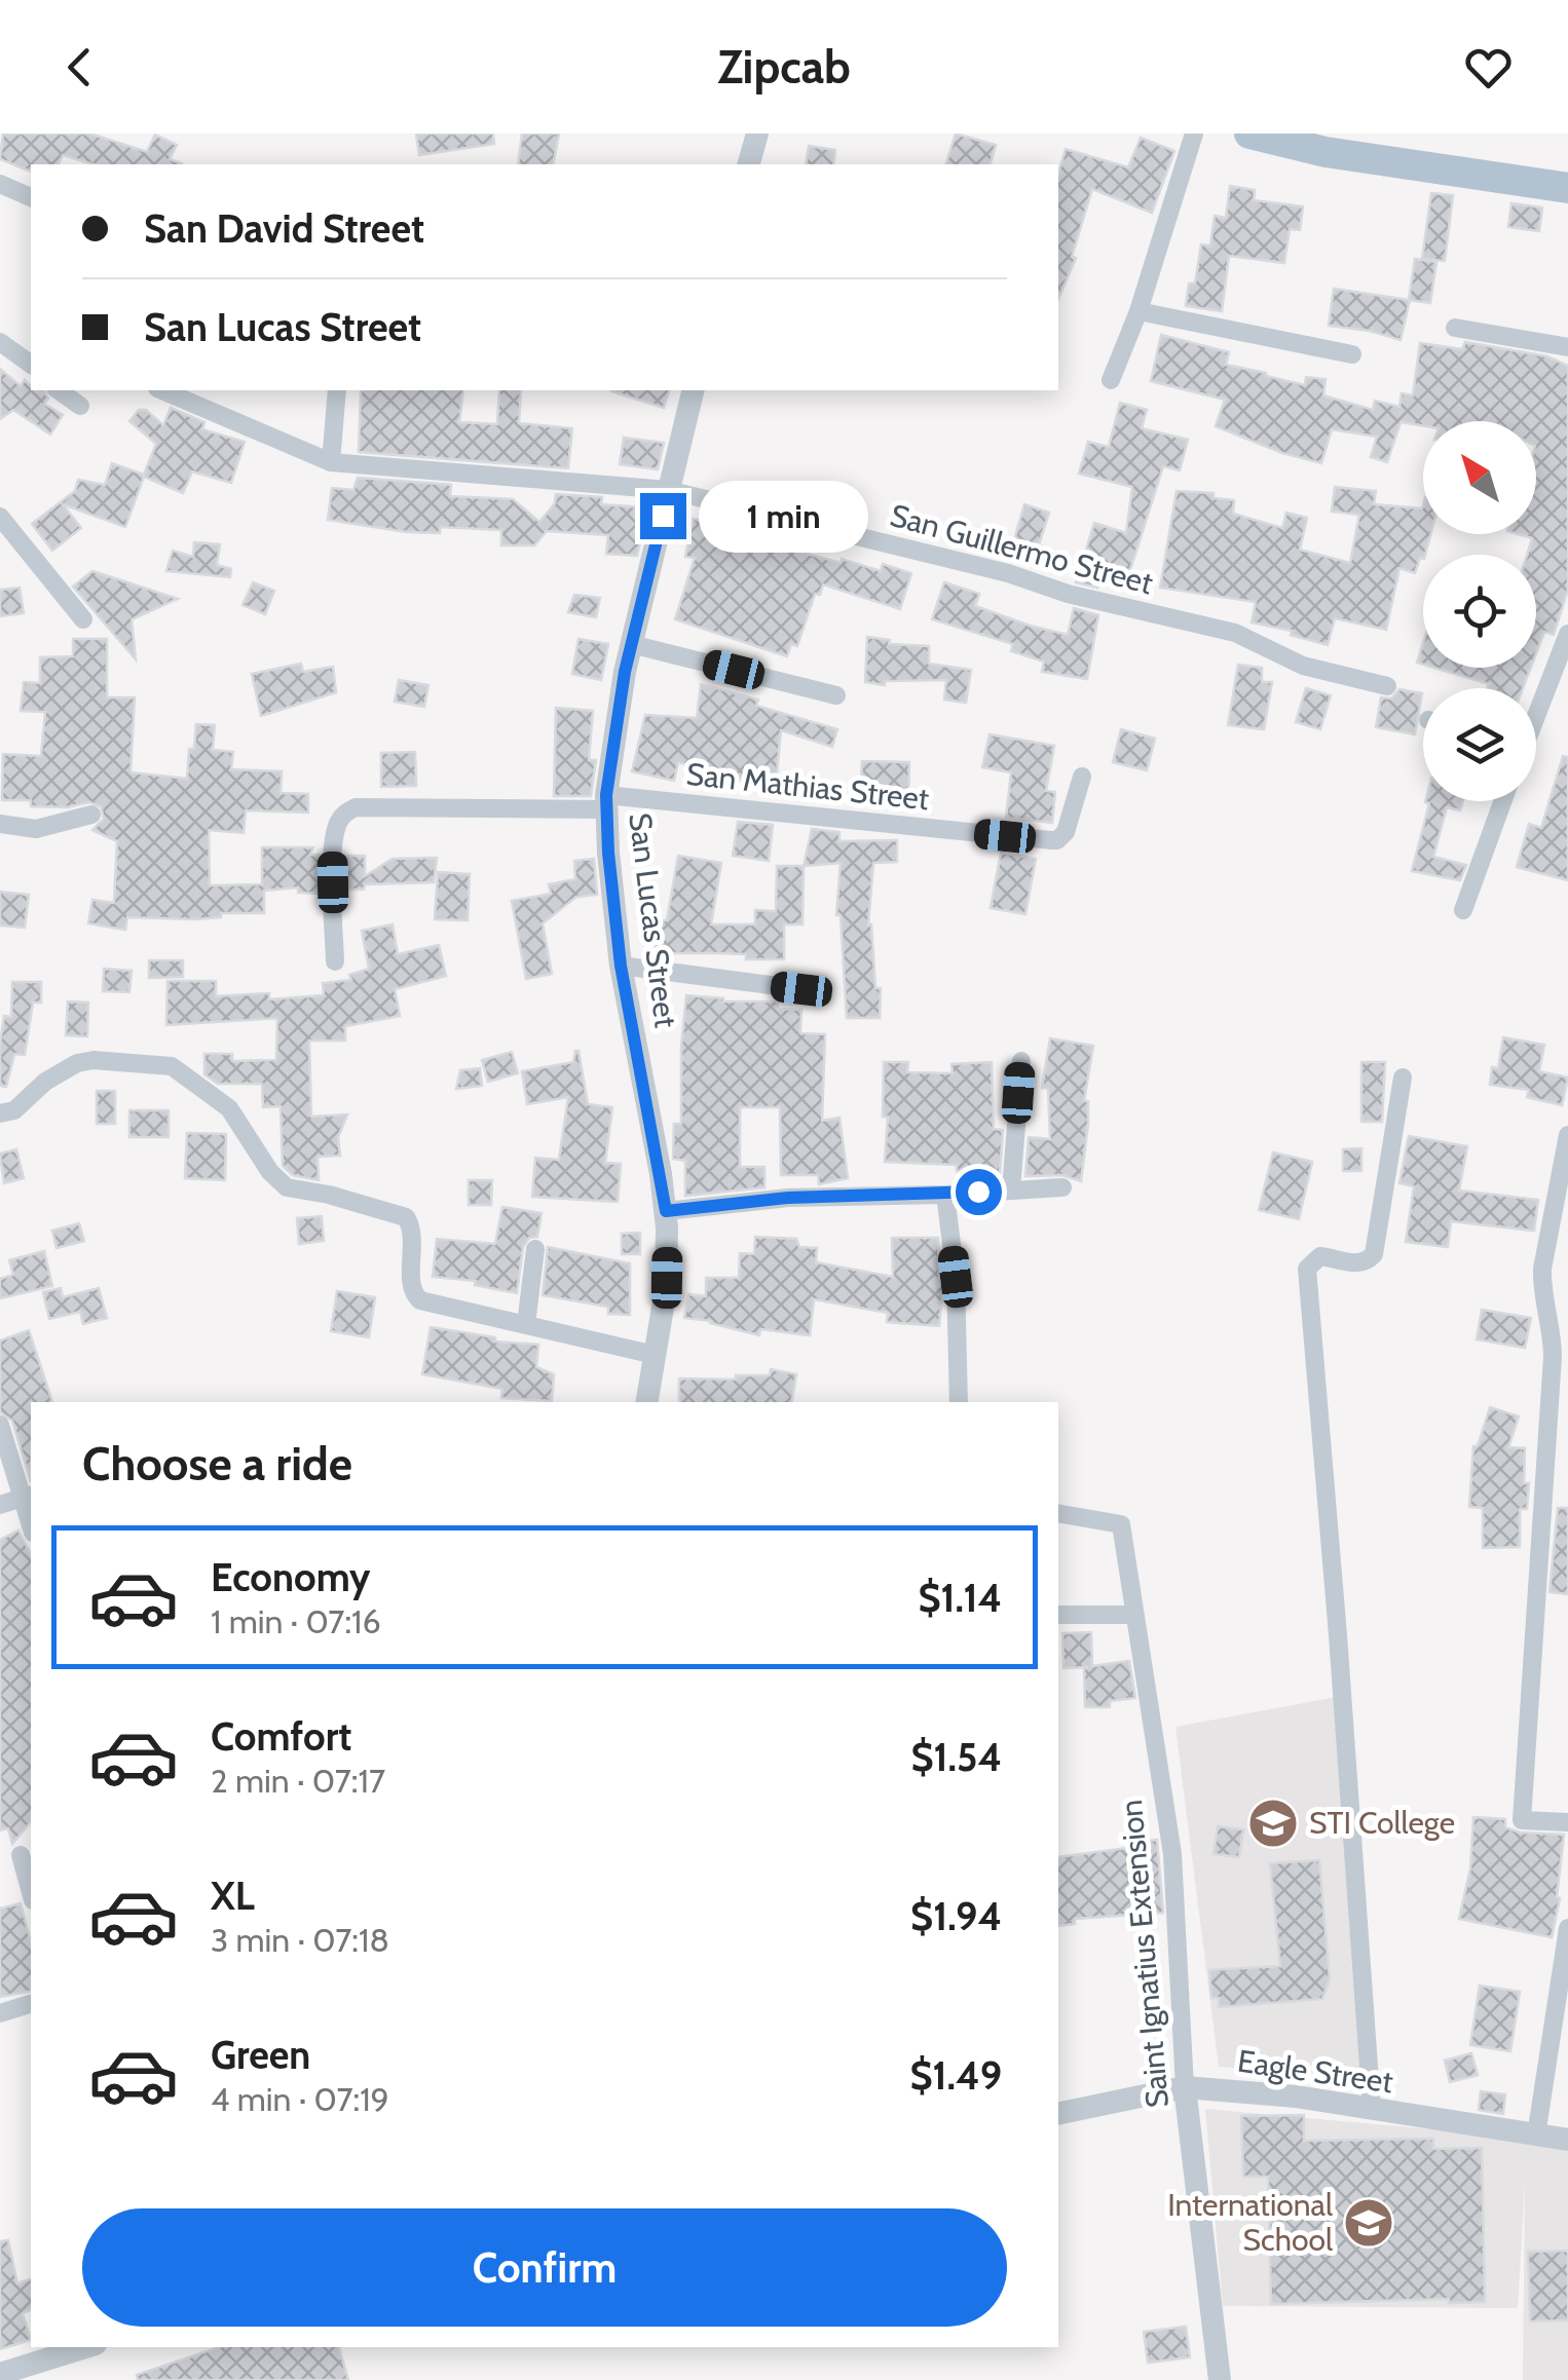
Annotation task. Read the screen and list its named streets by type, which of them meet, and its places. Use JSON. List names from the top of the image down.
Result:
{
  "streets": {
    "street": [
      "San Guillermo Street",
      "San Mathias Street",
      "San Lucas Street",
      "Saint Ignatius Extension",
      "Eagle Street"
    ]
  },
  "crossings": [
    ["San Guillermo Street", "San Lucas Street"],
    ["San Mathias Street", "San Lucas Street"],
    ["Saint Ignatius Extension", "Eagle Street"]
  ],
  "places": {
    "school or university": ["STI College", "International School"]
  },
  "north": "top left",
  "page": {
    "header": "Zipcab",
    "banner": ["San David Street", "San Lucas Street"],
    "bubble": "1 min",
    "heading": "Choose a ride",
    "list": [
      {
        "name": "Economy",
        "note": "1 min · 07:16",
        "value": "$1.14"
      },
      {
        "name": "Comfort",
        "note": "2 min · 07:17",
        "value": "$1.54"
      },
      {
        "name": "XL",
        "note": "3 min · 07:18",
        "value": "$1.94"
      },
      {
        "name": "Green",
        "note": "4 min · 07:19",
        "value": "$1.49"
      }
    ],
    "buttons": "Confirm"
  }
}
